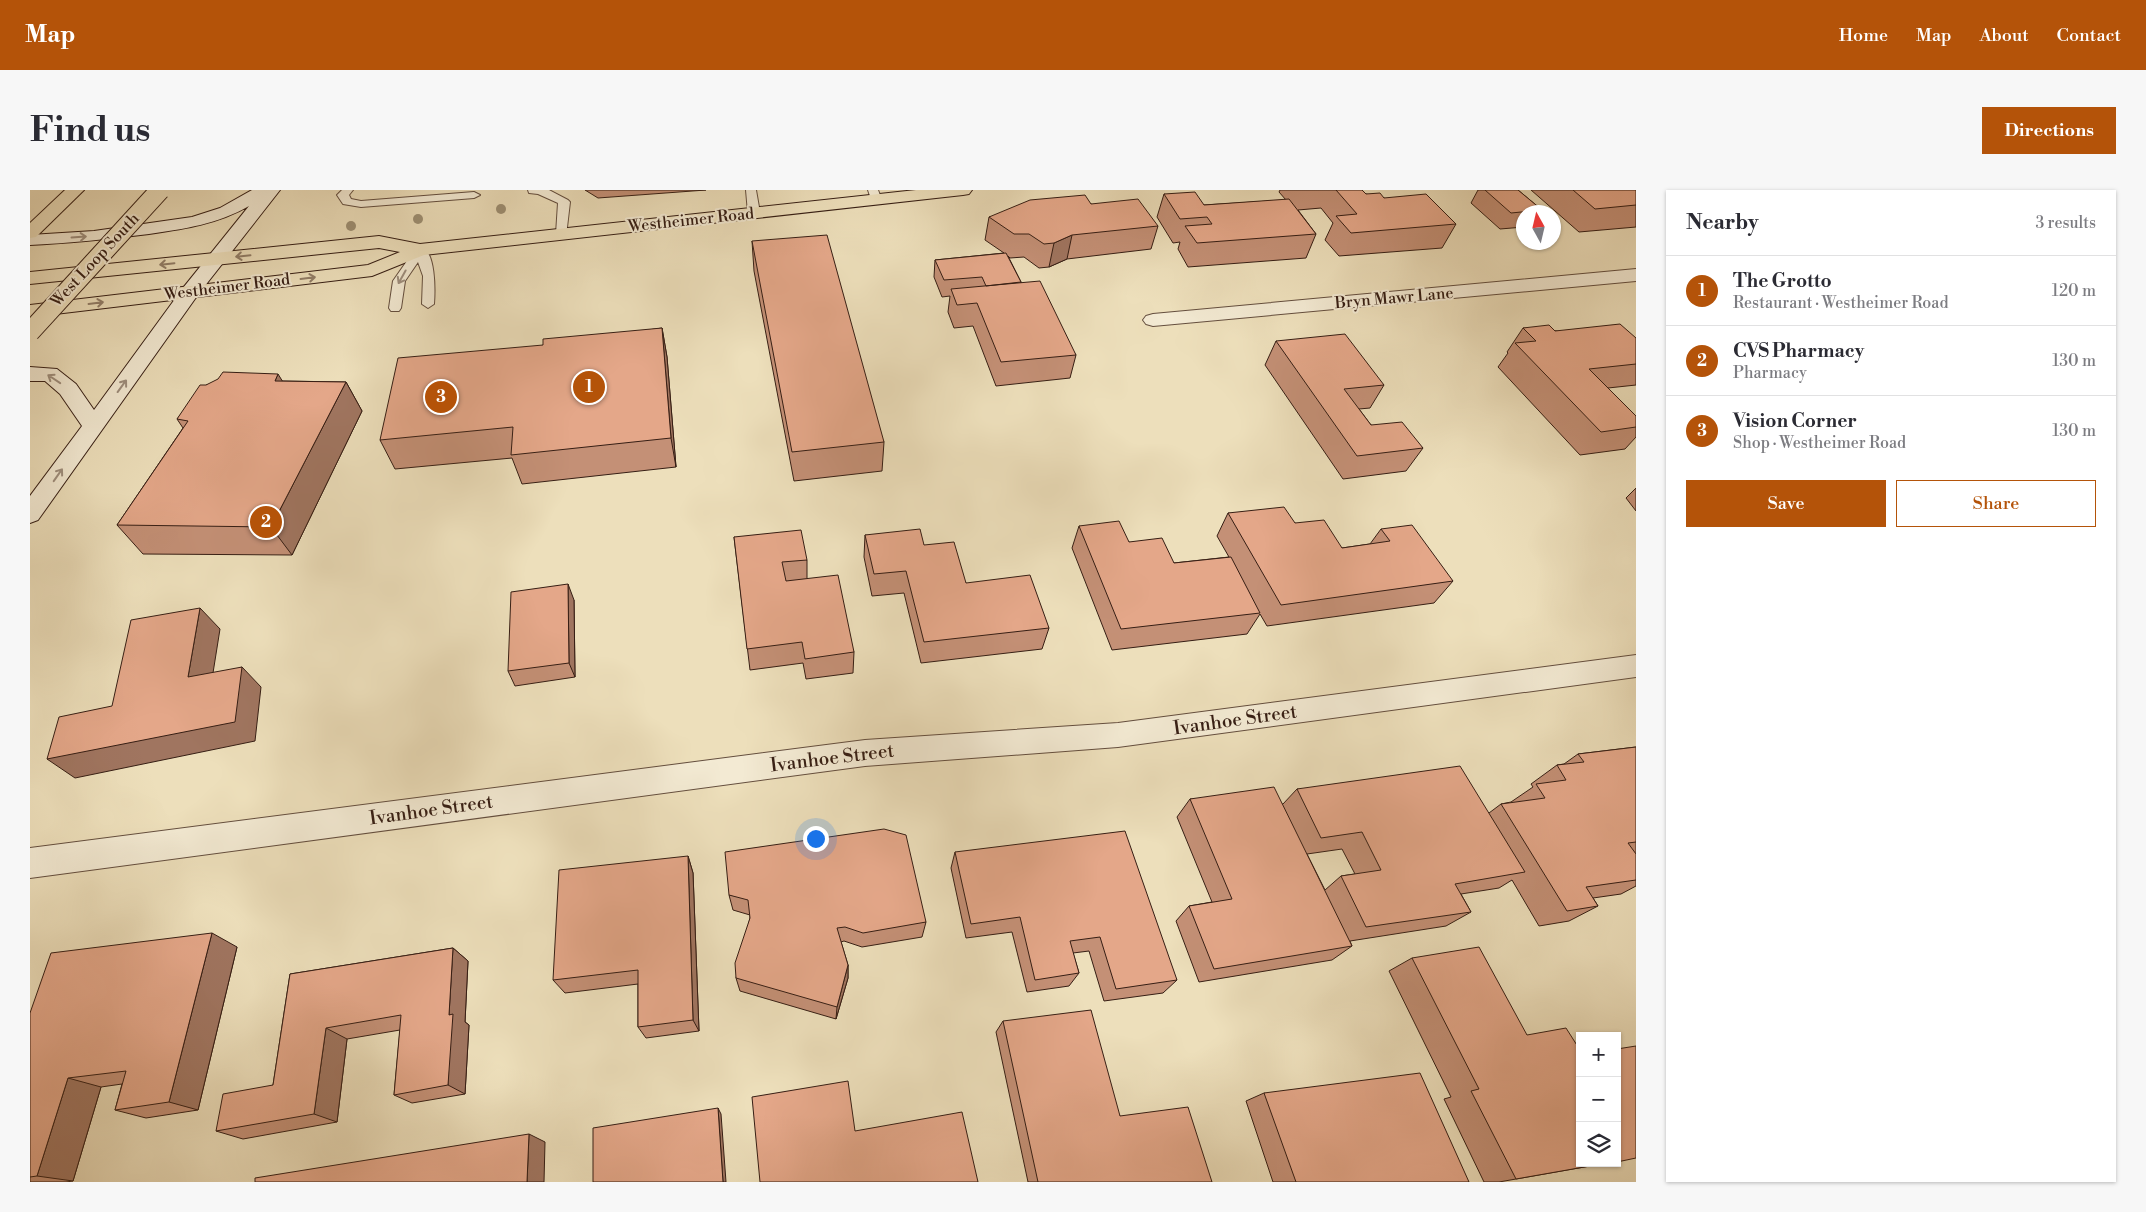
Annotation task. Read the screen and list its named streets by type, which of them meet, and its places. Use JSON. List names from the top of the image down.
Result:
{
  "streets": {
    "main road": ["Westheimer Road", "West Loop South"],
    "street": ["Bryn Mawr Lane", "Ivanhoe Street"]
  },
  "north": "top",
  "page": {
    "header": "Map",
    "nav": [
      "Home",
      "Map",
      "About",
      "Contact"
    ],
    "buttons": [
      "Directions",
      ["Save", "Share"]
    ],
    "title": "Find us",
    "heading": ["Nearby", "3 results"],
    "list": [
      {
        "mark": "1",
        "name": "The Grotto",
        "note": "Restaurant · Westheimer Road",
        "value": "120 m"
      },
      {
        "mark": "2",
        "name": "CVS Pharmacy",
        "note": "Pharmacy",
        "value": "130 m"
      },
      {
        "mark": "3",
        "name": "Vision Corner",
        "note": "Shop · Westheimer Road",
        "value": "130 m"
      }
    ],
    "pins": ["1", "3", "2"],
    "map_buttons": ["+", "−"]
  }
}
